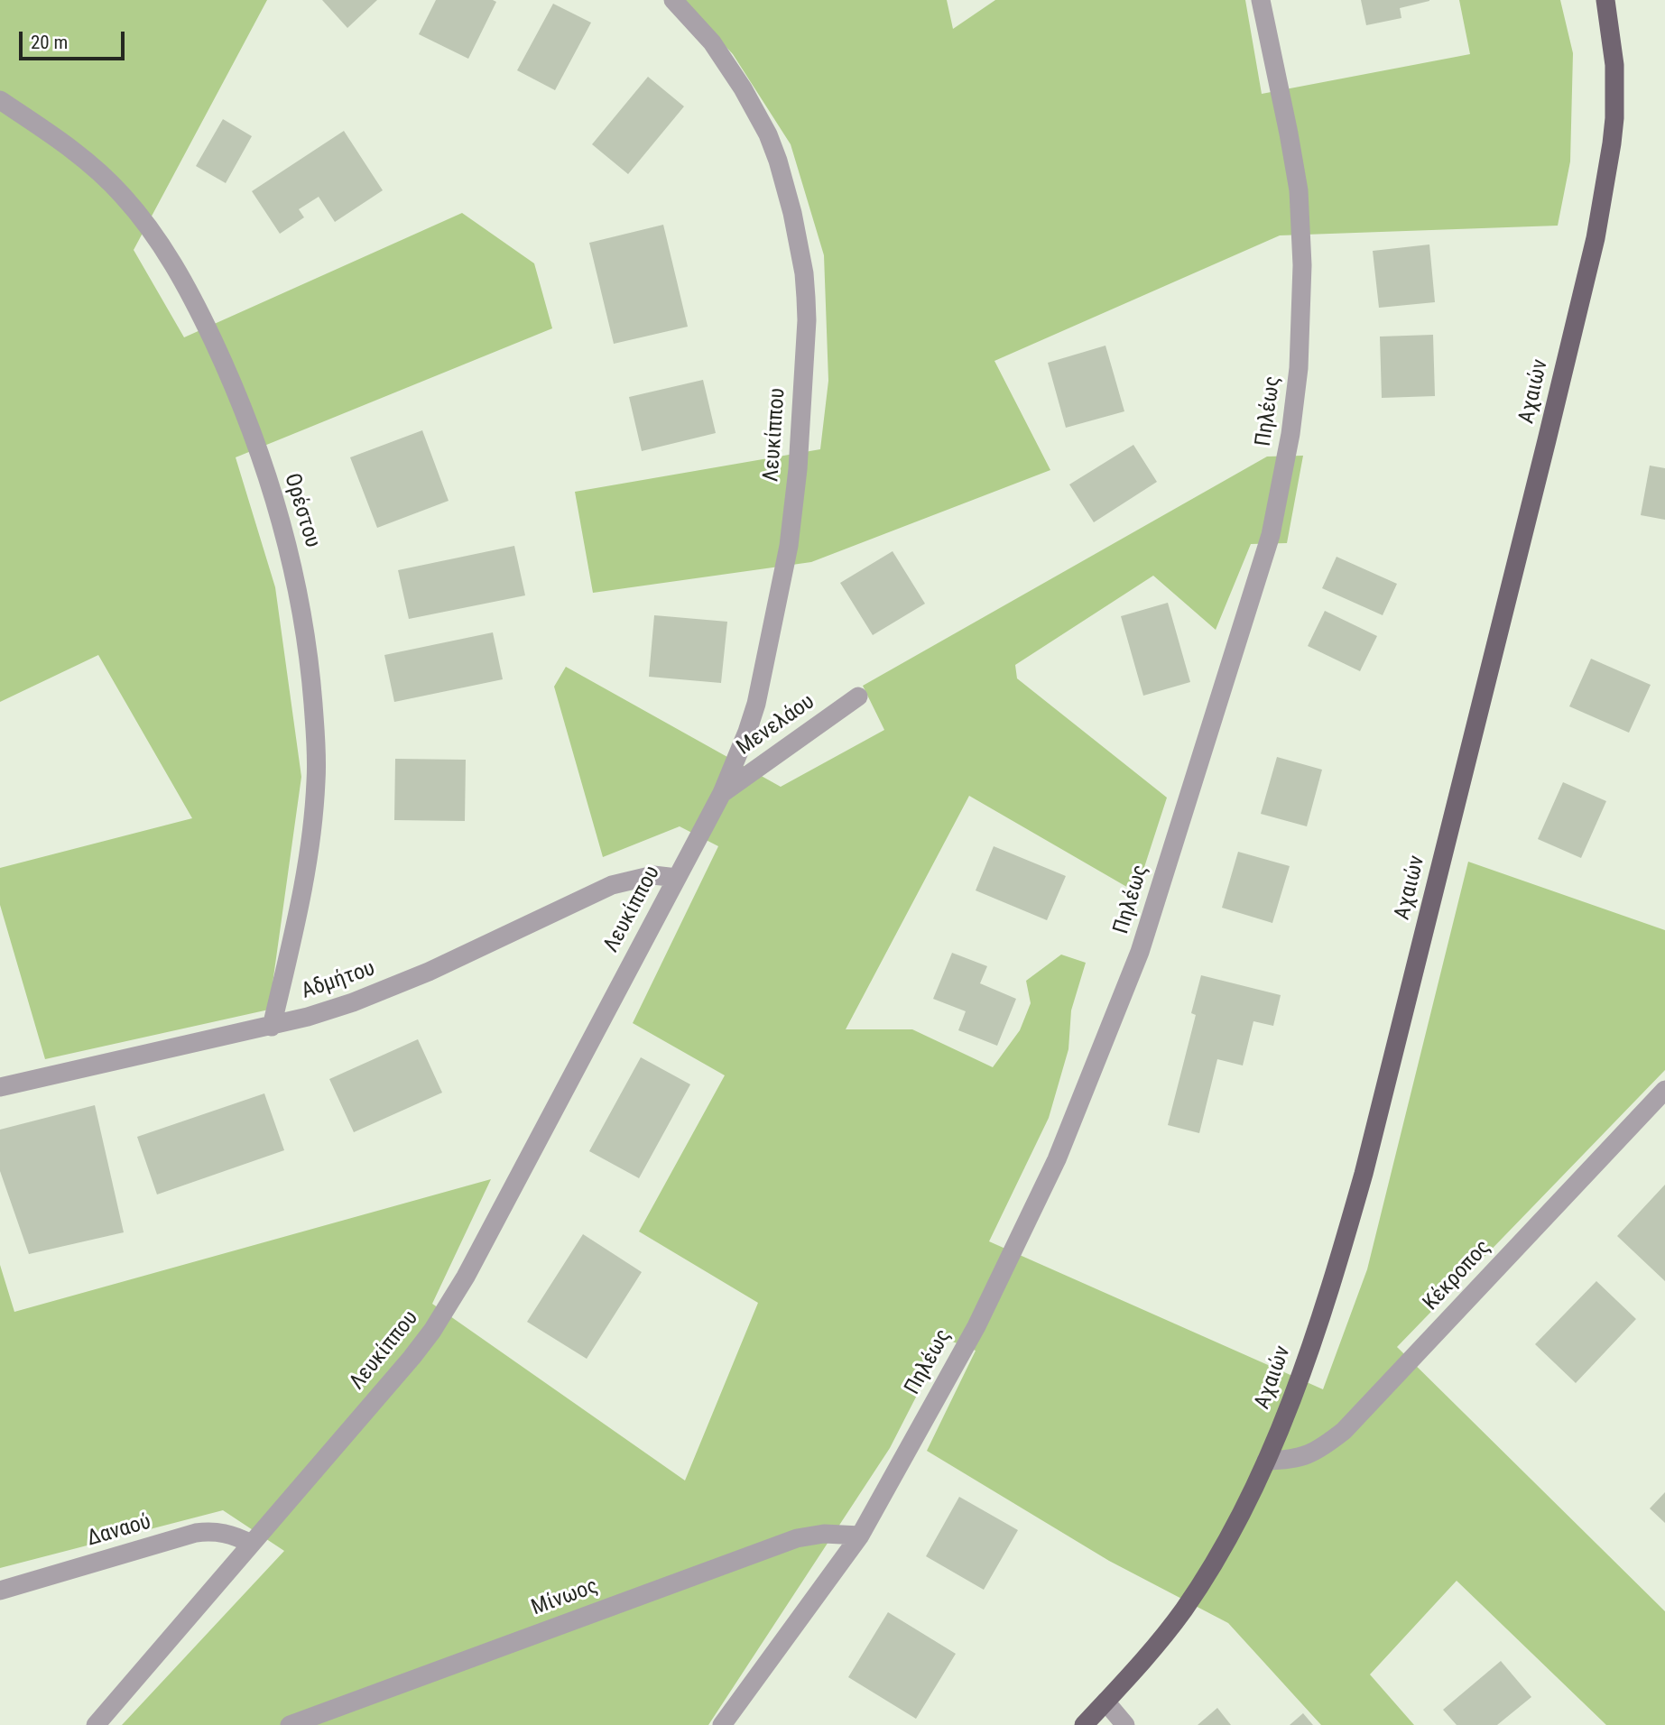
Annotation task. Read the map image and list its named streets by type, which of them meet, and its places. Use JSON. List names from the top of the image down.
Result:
{
  "streets": {
    "main road": ["Αχαιών"],
    "street": [
      "Πηλέως",
      "Λευκίππου",
      "Ορέστου",
      "Μενελάου",
      "Αδμήτου",
      "Κέκροπος",
      "Δαναού",
      "Μίνωος"
    ]
  },
  "crossings": [
    ["Αχαιών", "Κέκροπος"],
    ["Πηλέως", "Μίνωος"],
    ["Λευκίππου", "Μενελάου"],
    ["Λευκίππου", "Αδμήτου"],
    ["Λευκίππου", "Δαναού"],
    ["Ορέστου", "Αδμήτου"]
  ],
  "scale_bar": "20 m"
}
